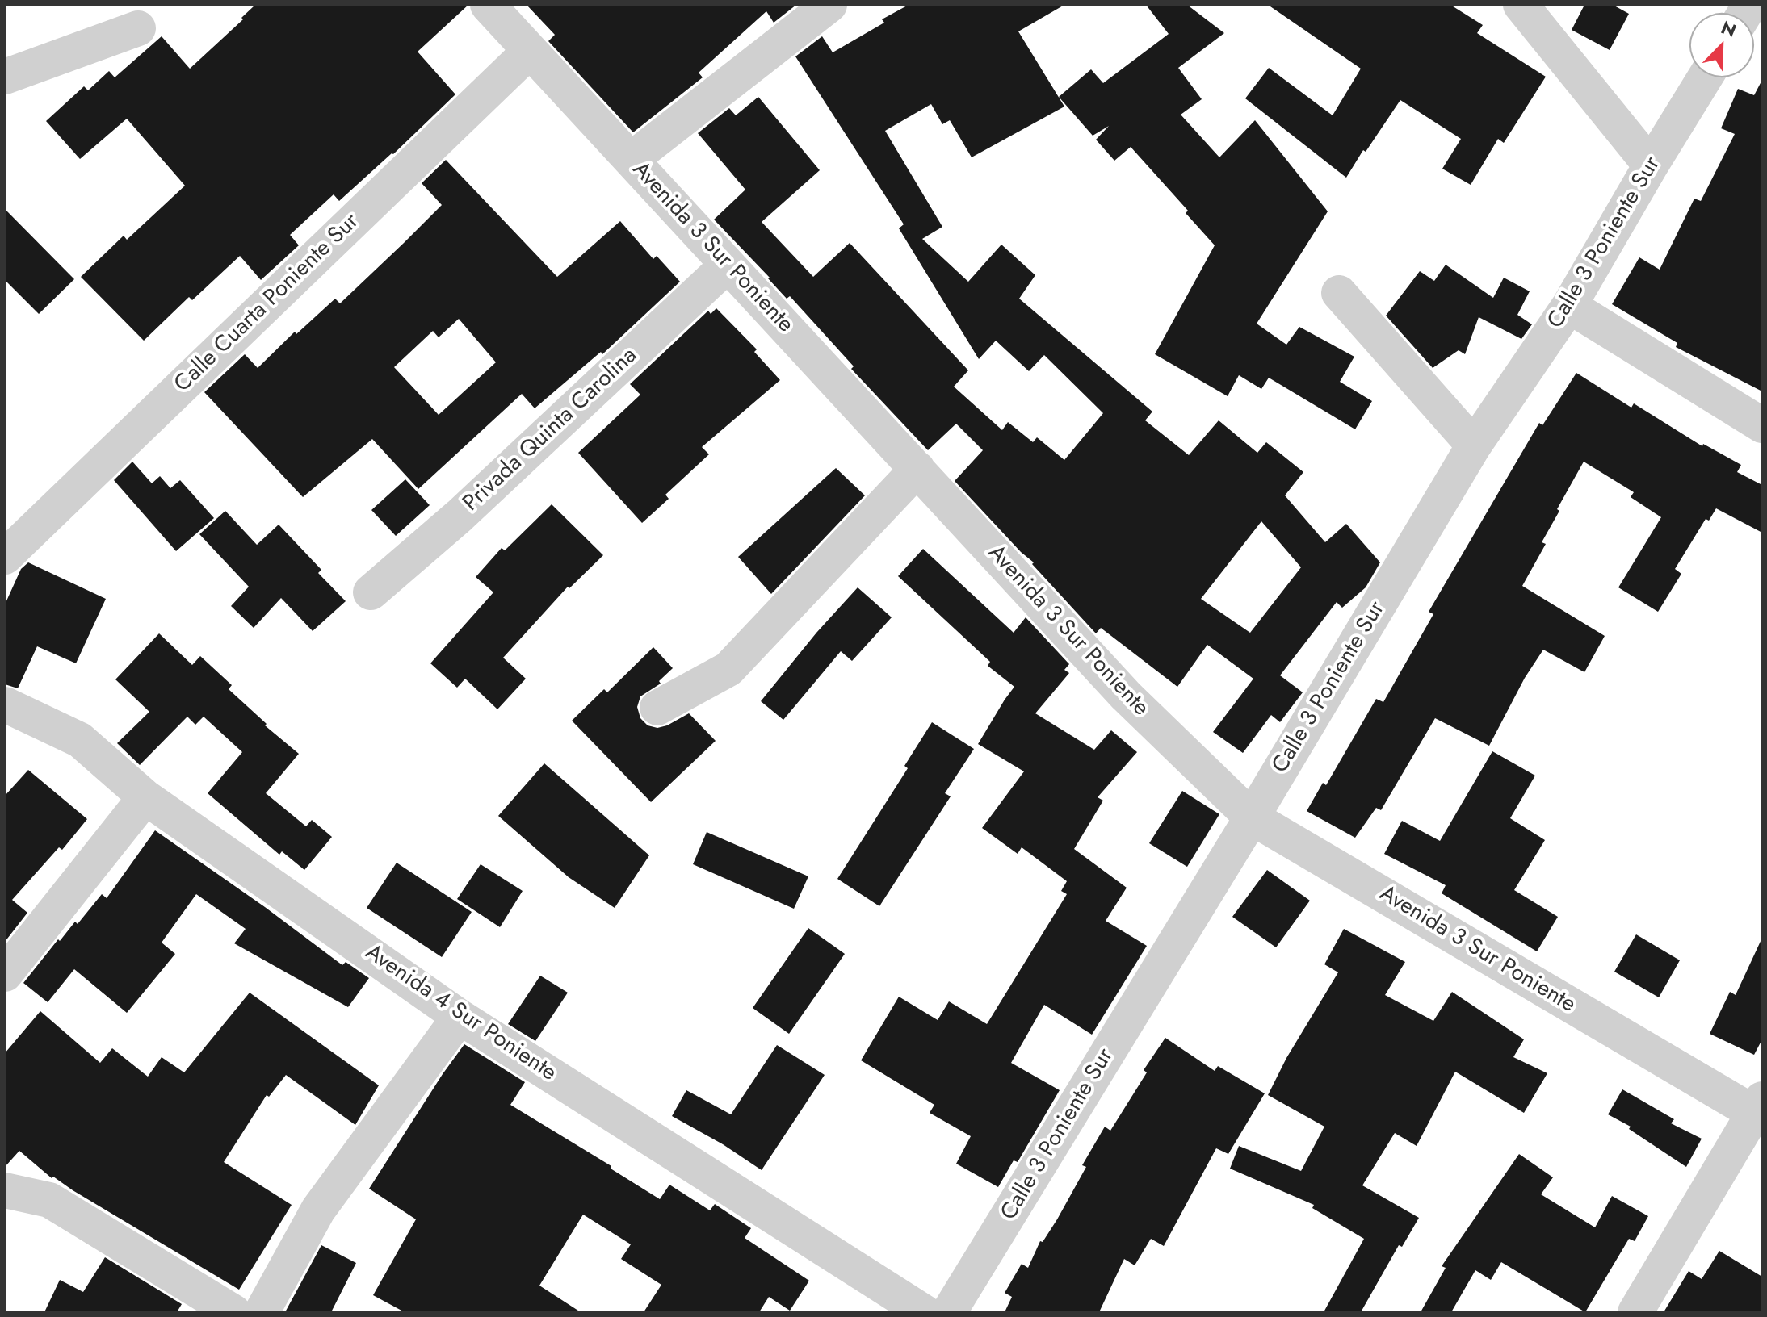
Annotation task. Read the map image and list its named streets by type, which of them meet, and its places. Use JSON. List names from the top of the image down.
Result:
{
  "streets": {
    "street": [
      "Calle 3 Poniente Sur",
      "Avenida 3 Sur Poniente",
      "Calle Cuarta Poniente Sur",
      "Privada Quinta Carolina",
      "Avenida 4 Sur Poniente"
    ]
  },
  "crossings": [
    ["Calle 3 Poniente Sur", "Avenida 3 Sur Poniente"],
    ["Avenida 3 Sur Poniente", "Calle Cuarta Poniente Sur"],
    ["Avenida 3 Sur Poniente", "Privada Quinta Carolina"]
  ],
  "north": "top right"
}
